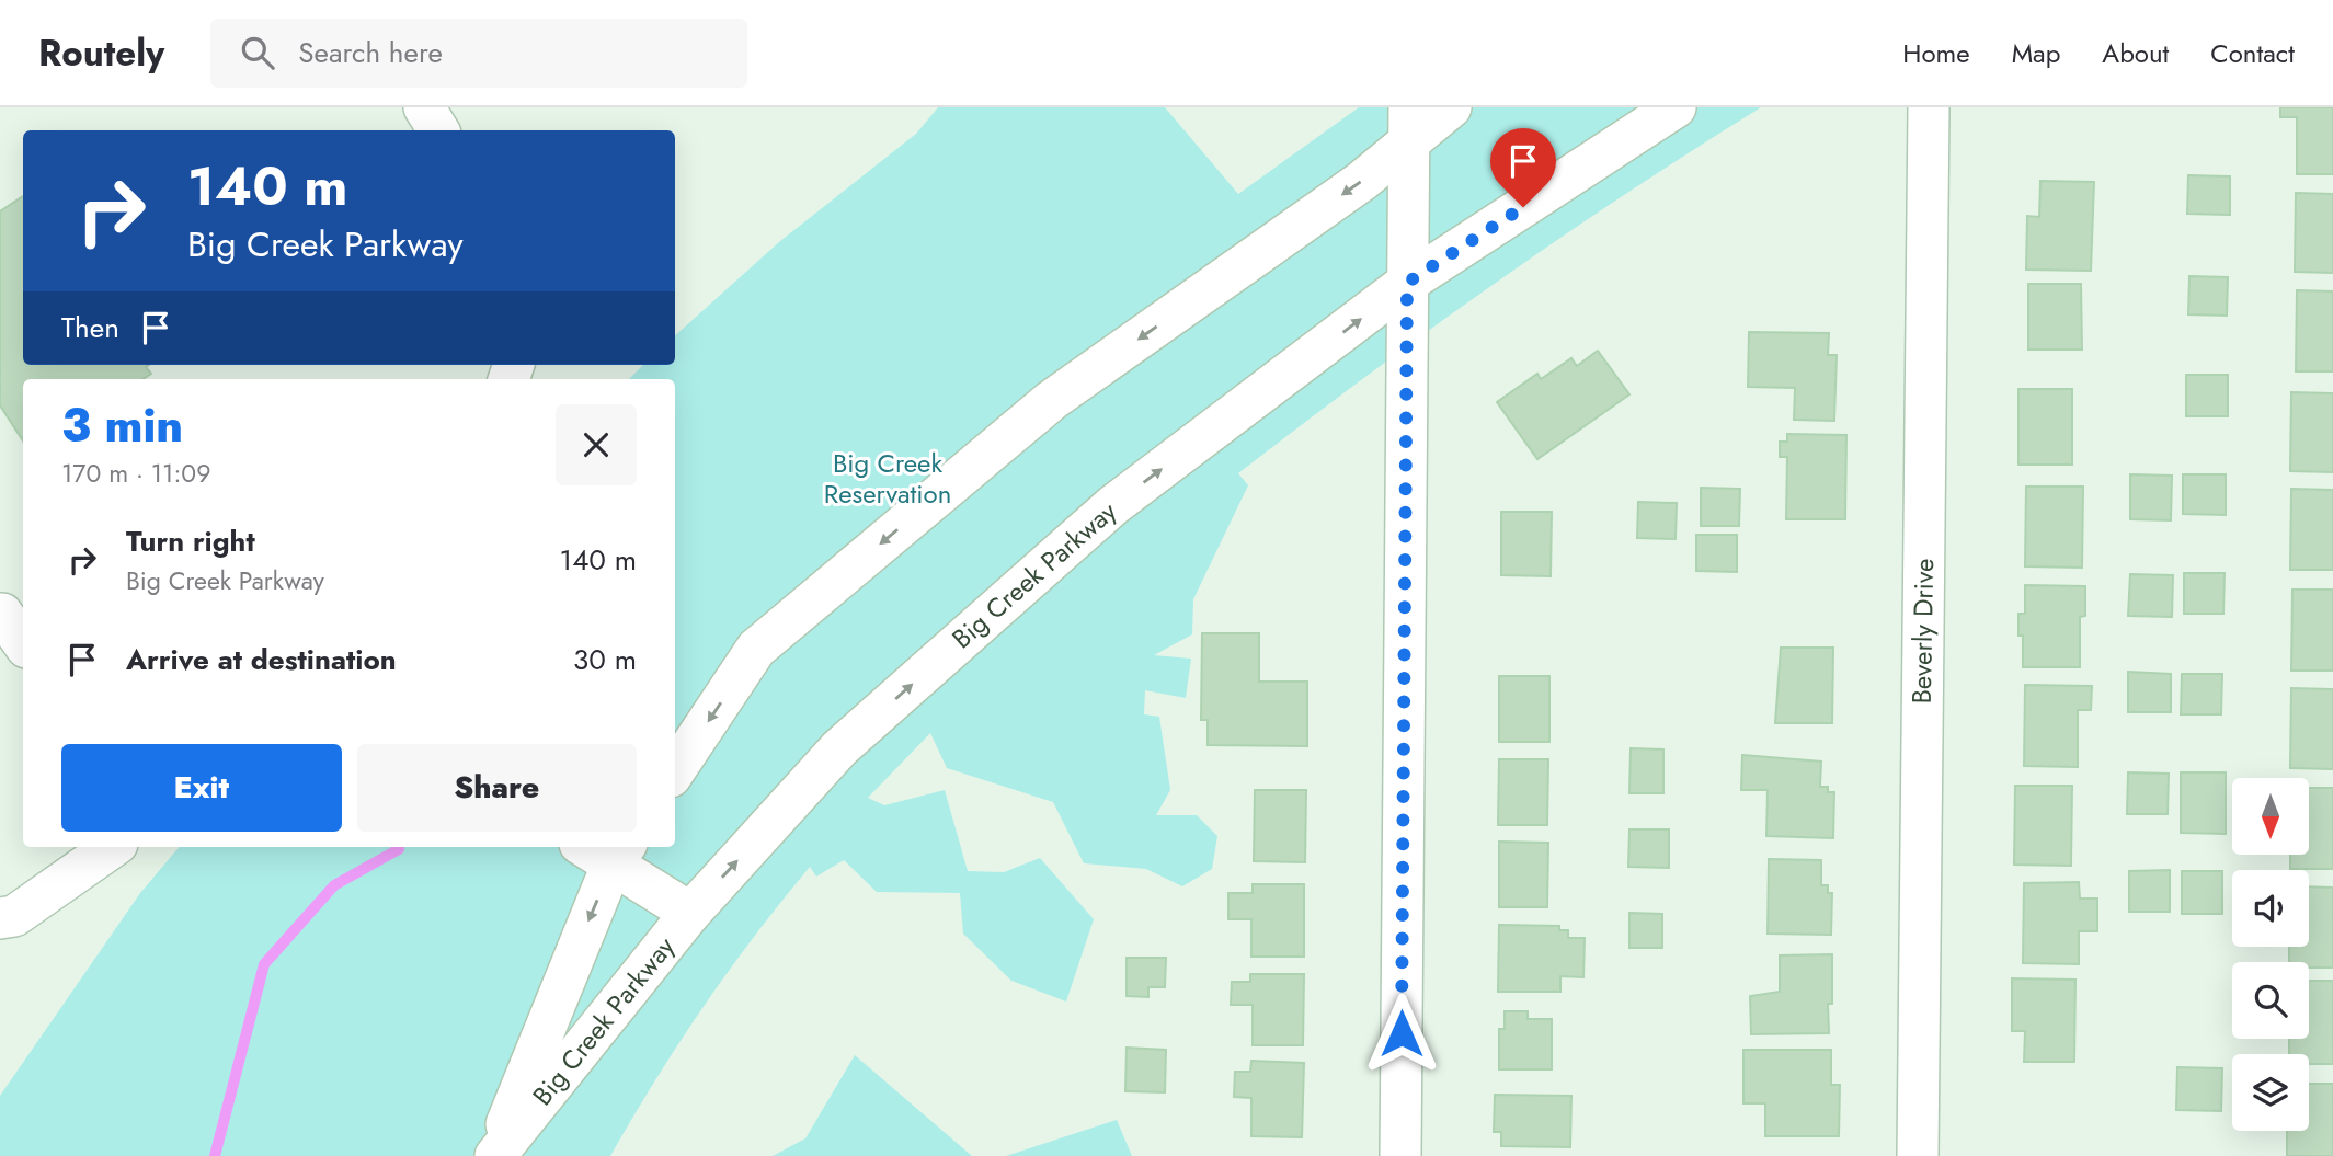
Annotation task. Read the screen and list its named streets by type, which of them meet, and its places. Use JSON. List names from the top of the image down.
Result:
{
  "streets": {
    "street": ["Big Creek Parkway", "Beverly Drive"]
  },
  "parks": ["Big Creek Reservation"],
  "north": "bottom",
  "page": {
    "header": "Routely",
    "search": "Search here",
    "nav": [
      "Home",
      "Map",
      "About",
      "Contact"
    ],
    "turn": ["140 m", "Big Creek Parkway"],
    "then": "Then",
    "heading": ["3 min", "170 m · 11:09"],
    "list": [
      {
        "name": "Turn right",
        "note": "Big Creek Parkway",
        "value": "140 m"
      },
      {
        "name": "Arrive at destination",
        "value": "30 m"
      }
    ],
    "buttons": ["Exit", "Share"]
  }
}
